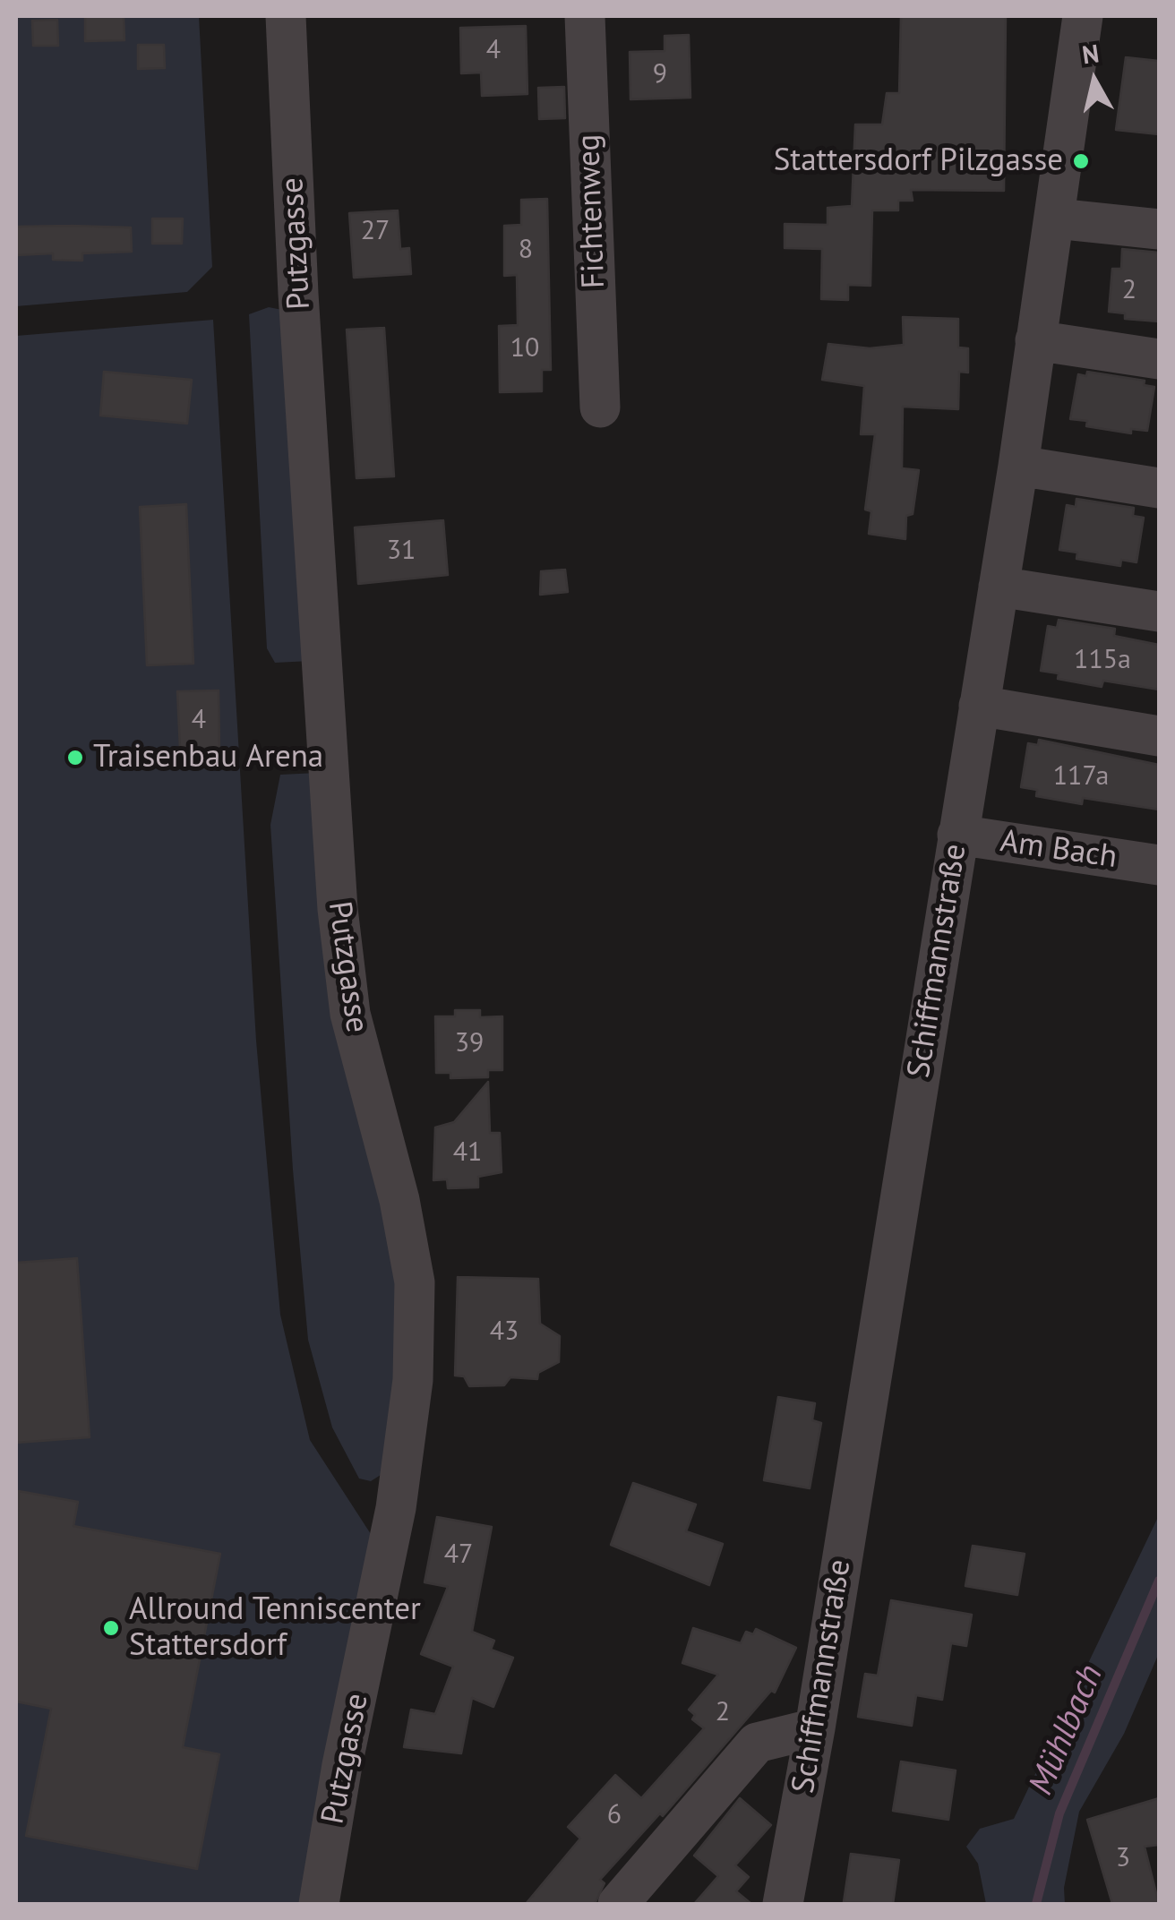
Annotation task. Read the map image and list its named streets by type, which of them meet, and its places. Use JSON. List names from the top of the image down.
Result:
{
  "streets": {
    "street": [
      "Fichtenweg",
      "Putzgasse",
      "Am Bach",
      "Schiffmannstraße"
    ]
  },
  "crossings": [
    ["Am Bach", "Schiffmannstraße"]
  ],
  "water": ["Mühlbach"],
  "places": ["Stattersdorf Pilzgasse", "Traisenbau Arena", "Allround Tenniscenter Stattersdorf"],
  "house_numbers": [
    "4",
    "9",
    "27",
    "8",
    "2",
    "10",
    "31",
    "115a",
    "4",
    "117a",
    "39",
    "41",
    "43",
    "47",
    "2",
    "6",
    "3"
  ],
  "north": "top"
}
